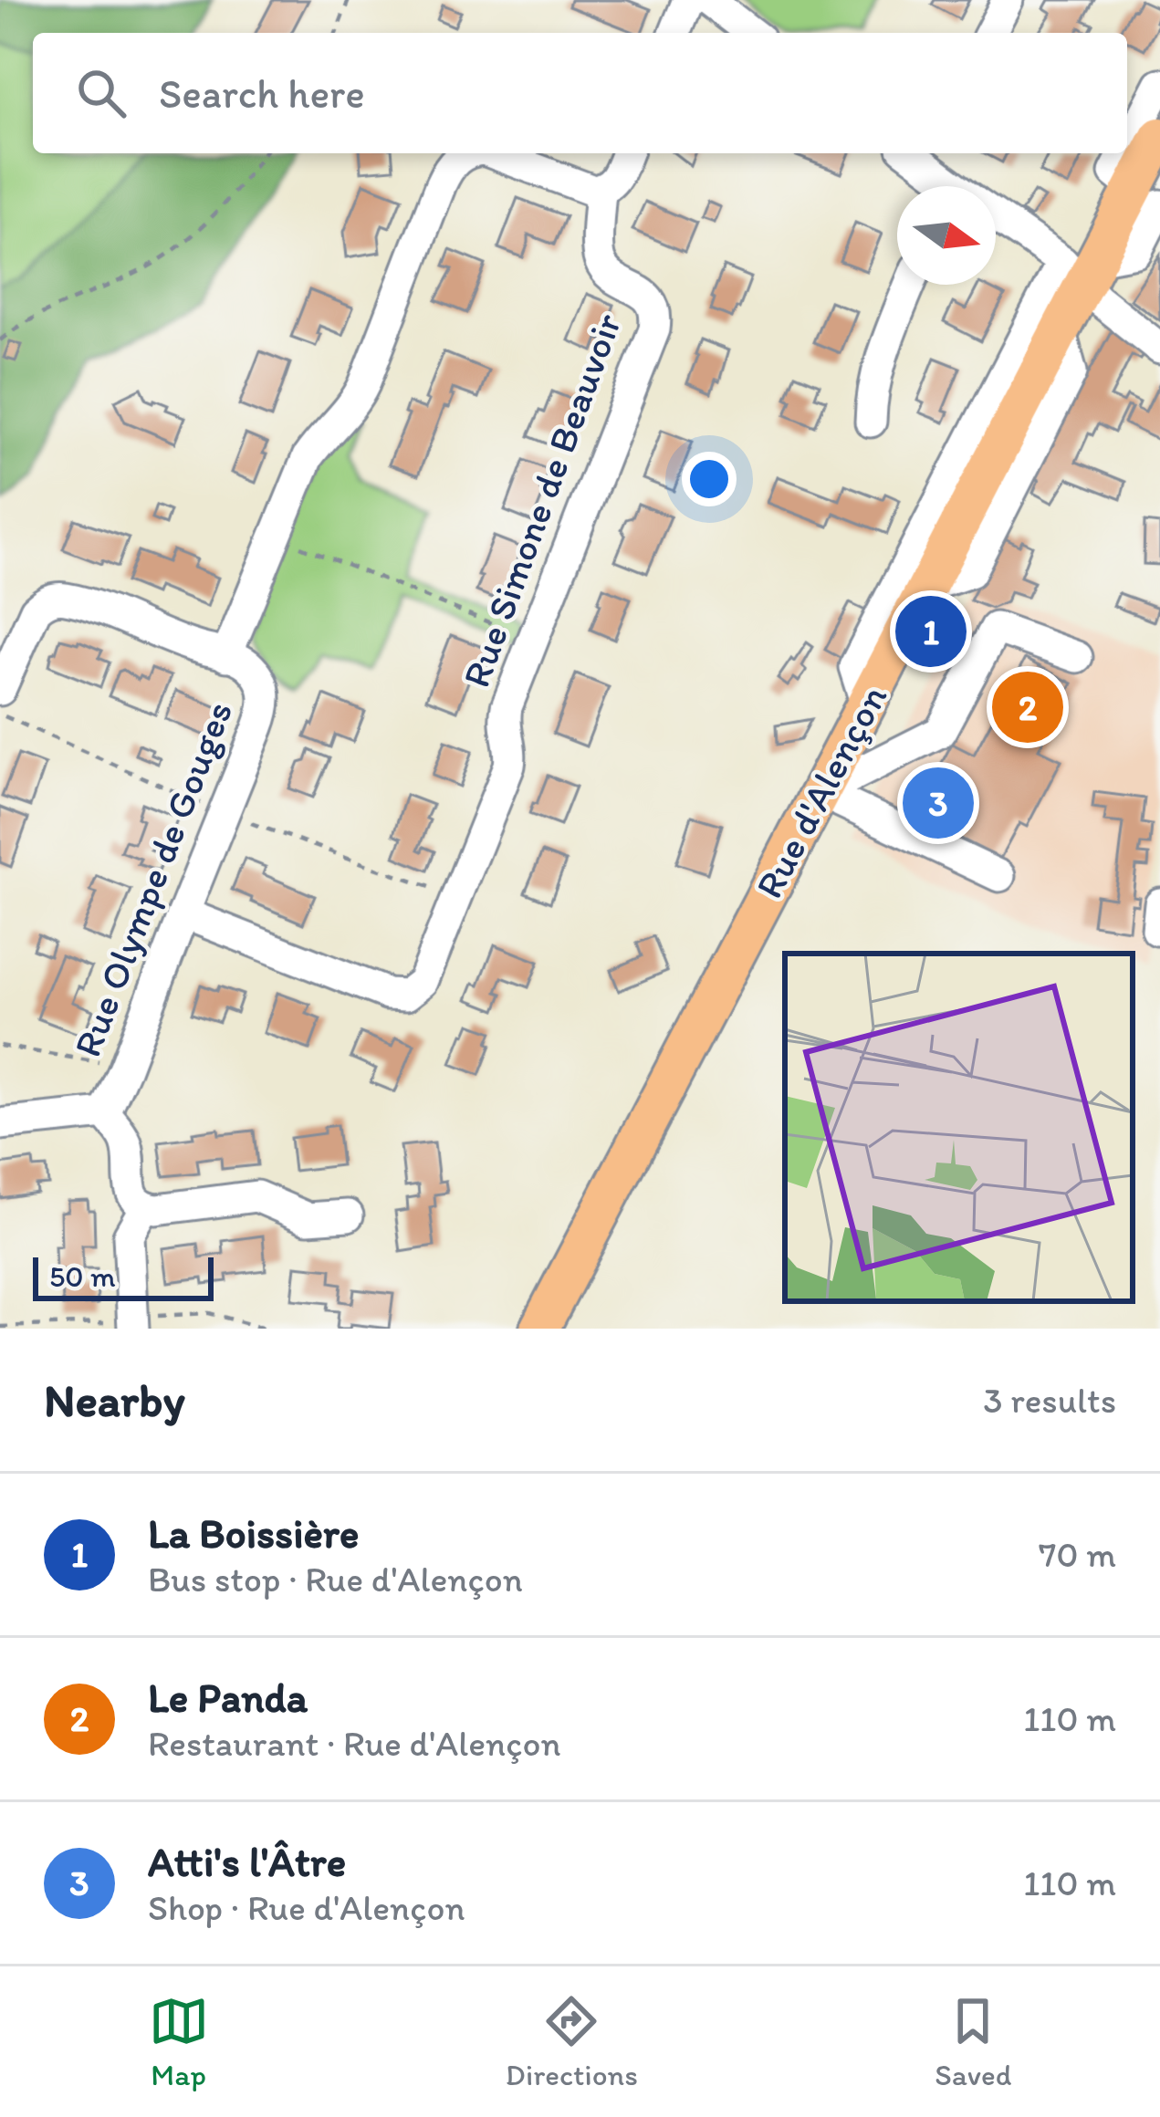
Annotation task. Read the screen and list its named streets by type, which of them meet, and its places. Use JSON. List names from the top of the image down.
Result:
{
  "streets": {
    "main road": ["Rue d'Alençon"],
    "street": ["Rue Simone de Beauvoir", "Rue Olympe de Gouges"]
  },
  "crossings": [
    ["Rue Simone de Beauvoir", "Rue Olympe de Gouges"]
  ],
  "scale_bar": "50 m",
  "north": "right",
  "page": {
    "search": "Search here",
    "pins": ["1", "2", "3"],
    "scale": "50 m",
    "heading": ["Nearby", "3 results"],
    "list": [
      {
        "mark": "1",
        "name": "La Boissière",
        "note": "Bus stop · Rue d'Alençon",
        "value": "70 m"
      },
      {
        "mark": "2",
        "name": "Le Panda",
        "note": "Restaurant · Rue d'Alençon",
        "value": "110 m"
      },
      {
        "mark": "3",
        "name": "Atti's l'Âtre",
        "note": "Shop · Rue d'Alençon",
        "value": "110 m"
      }
    ],
    "nav": ["Map", "Directions", "Saved"]
  }
}
